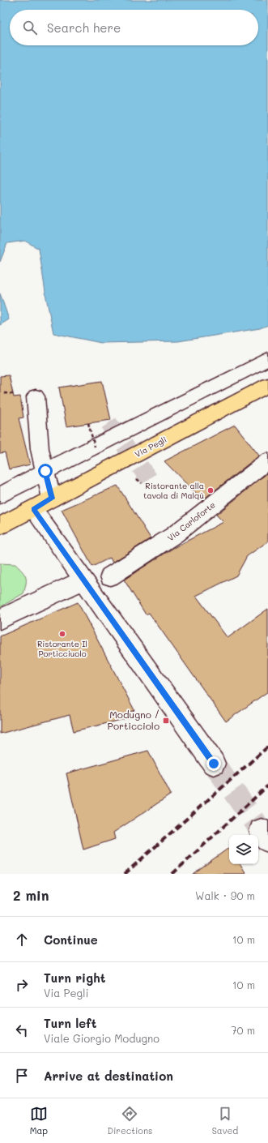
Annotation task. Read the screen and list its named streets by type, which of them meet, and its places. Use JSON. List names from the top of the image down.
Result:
{
  "streets": {
    "main road": ["Via Pegli"],
    "street": ["Via Carloforte"]
  },
  "places": {
    "other": ["Ristorante alla tavola di Malqù", "Ristorante Il Porticciuolo"],
    "transit": ["Modugno / Porticciolo"]
  },
  "page": {
    "search": "Search here",
    "heading": ["2 min", "Walk · 90 m"],
    "list": [
      ["Continue", "10 m"],
      ["Turn right", "Via Pegli", "10 m"],
      ["Turn left", "Viale Giorgio Modugno", "70 m"],
      "Arrive at destination"
    ],
    "nav": ["Map", "Directions", "Saved"]
  }
}
